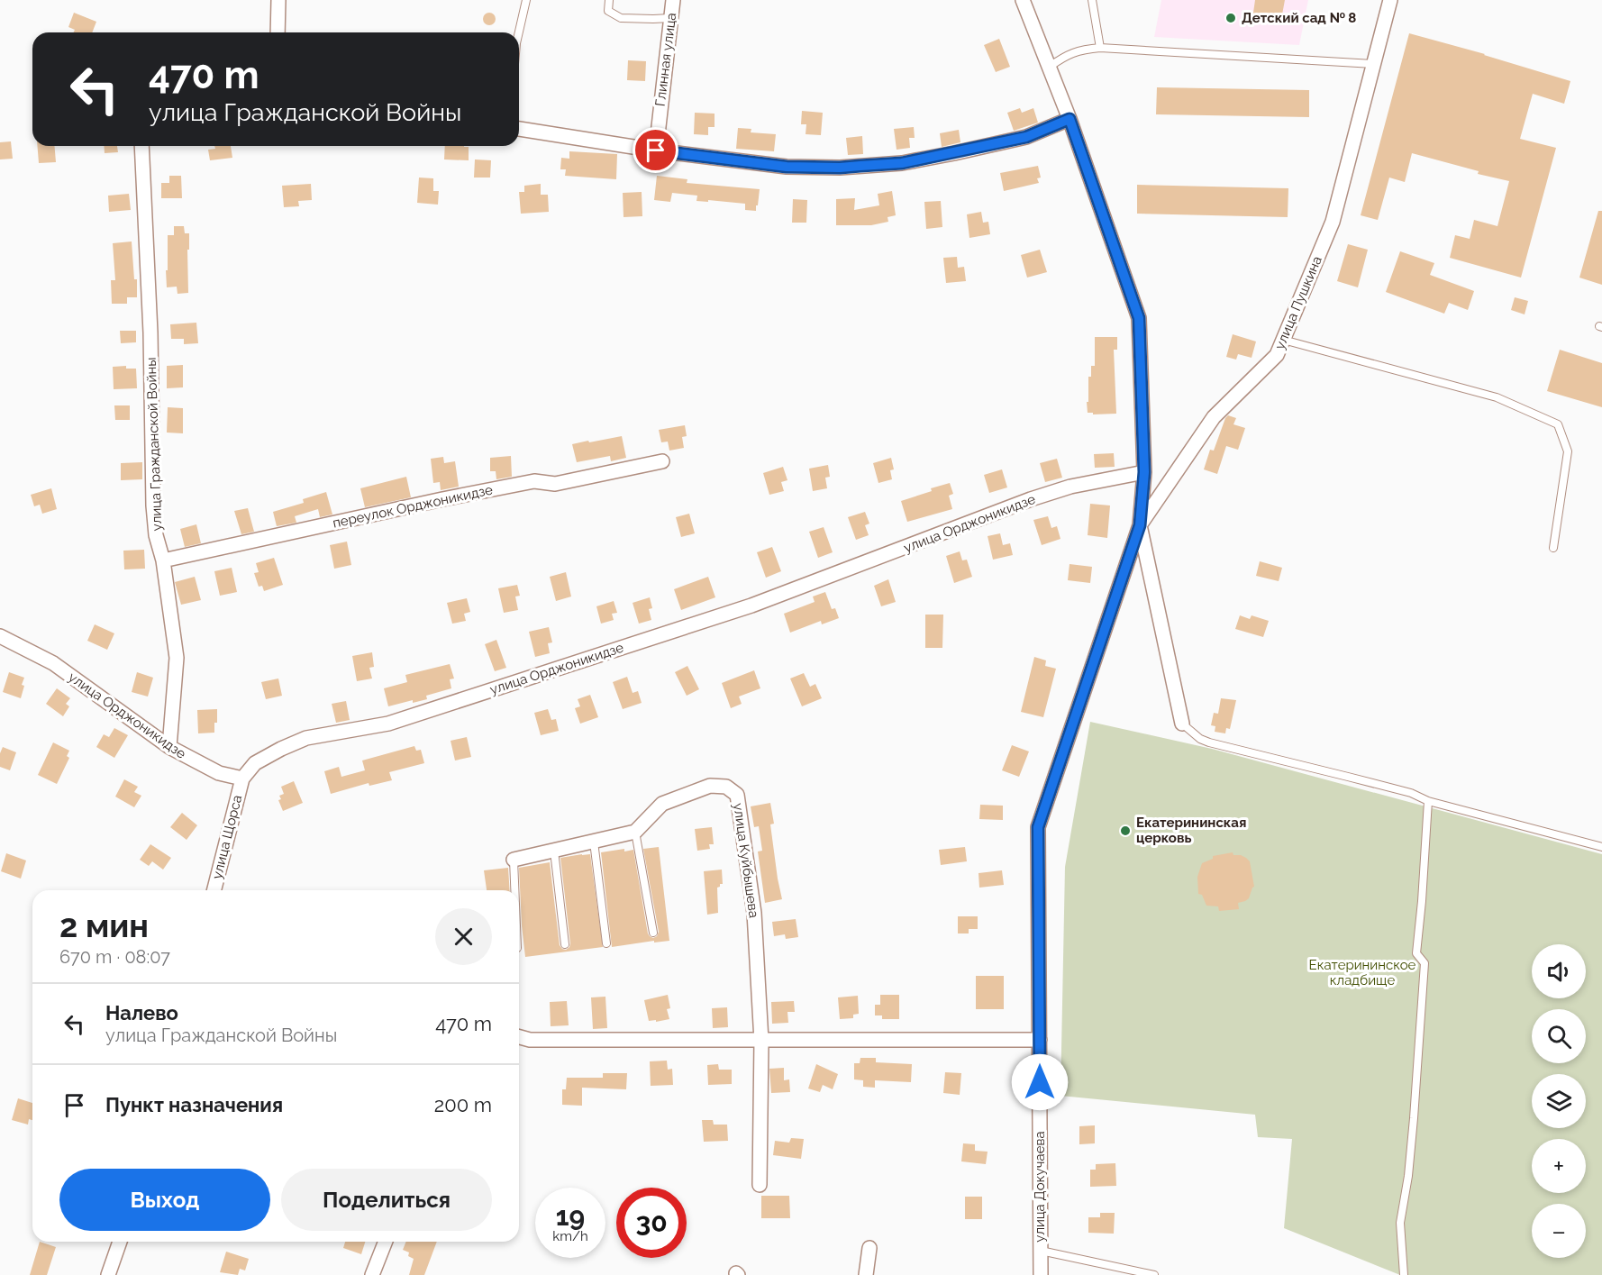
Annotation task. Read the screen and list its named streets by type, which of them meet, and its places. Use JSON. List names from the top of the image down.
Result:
{
  "streets": {
    "street": [
      "Глинная улица",
      "улица Пушкина",
      "улица Гражданской Войны",
      "переулок Орджоникидзе",
      "улица Орджоникидзе",
      "улица Щорса",
      "улица Куйбышева",
      "улица Докучаева"
    ]
  },
  "crossings": [
    ["улица Пушкина", "улица Докучаева"],
    ["улица Гражданской Войны", "переулок Орджоникидзе"],
    ["улица Гражданской Войны", "улица Орджоникидзе"],
    ["улица Орджоникидзе", "улица Щорса"],
    ["улица Орджоникидзе", "улица Докучаева"]
  ],
  "parks": ["Екатерининское кладбище"],
  "places": ["Детский сад № 8", "Екатерининская церковь"],
  "page": {
    "turn": ["470 m", "улица Гражданской Войны"],
    "heading": ["2 мин", "670 m · 08:07"],
    "map_buttons": ["+", "−"],
    "list": [
      {
        "name": "Налево",
        "note": "улица Гражданской Войны",
        "value": "470 m"
      },
      {
        "name": "Пункт назначения",
        "value": "200 m"
      }
    ],
    "buttons": ["Выход", "Поделиться"],
    "speed": "19 km/h",
    "limit": "30"
  }
}
